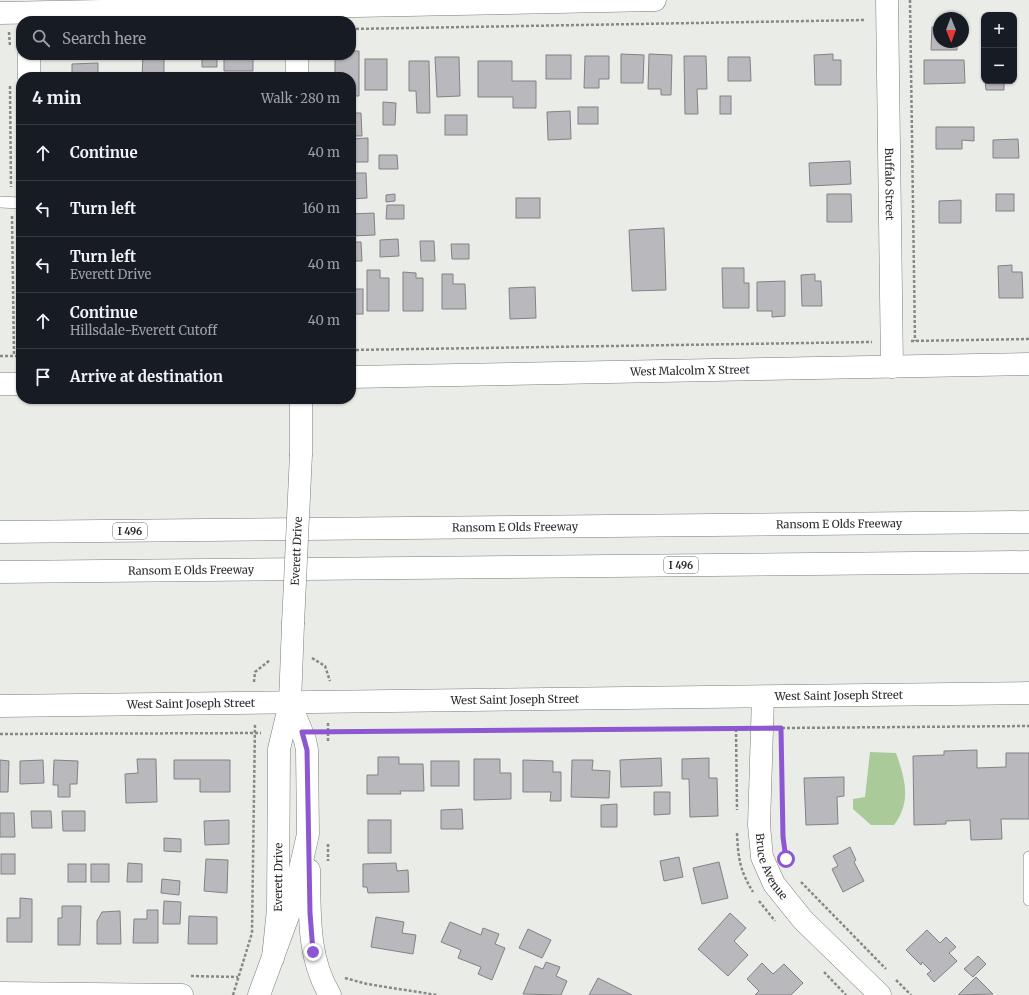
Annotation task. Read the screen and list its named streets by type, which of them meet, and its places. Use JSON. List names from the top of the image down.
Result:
{
  "streets": {
    "main road": [
      "Buffalo Street",
      "West Malcolm X Street",
      "Ransom E Olds Freeway",
      "I 496",
      "Everett Drive",
      "West Saint Joseph Street",
      "Bruce Avenue"
    ]
  },
  "crossings": [
    ["Buffalo Street", "West Malcolm X Street"],
    ["Everett Drive", "West Saint Joseph Street"],
    ["West Saint Joseph Street", "Bruce Avenue"]
  ],
  "north": "bottom",
  "page": {
    "map_buttons": ["+", "−"],
    "search": "Search here",
    "heading": ["4 min", "Walk · 280 m"],
    "list": [
      ["Continue", "40 m"],
      ["Turn left", "160 m"],
      ["Turn left", "Everett Drive", "40 m"],
      ["Continue", "Hillsdale-Everett Cutoff", "40 m"],
      "Arrive at destination"
    ]
  }
}
